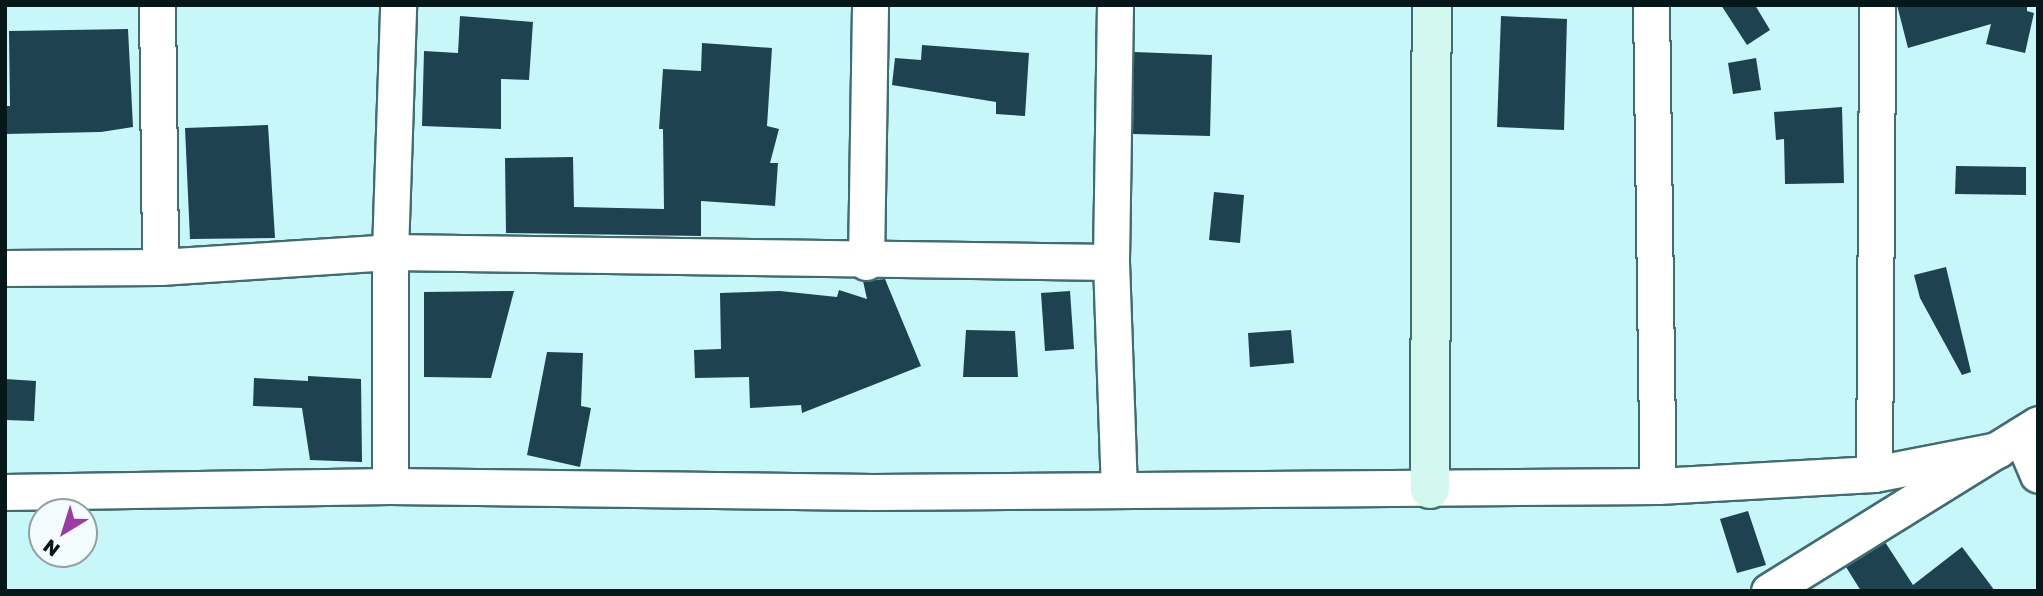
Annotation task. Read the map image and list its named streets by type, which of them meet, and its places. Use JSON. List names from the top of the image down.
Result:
{
  "north": "bottom left"
}
